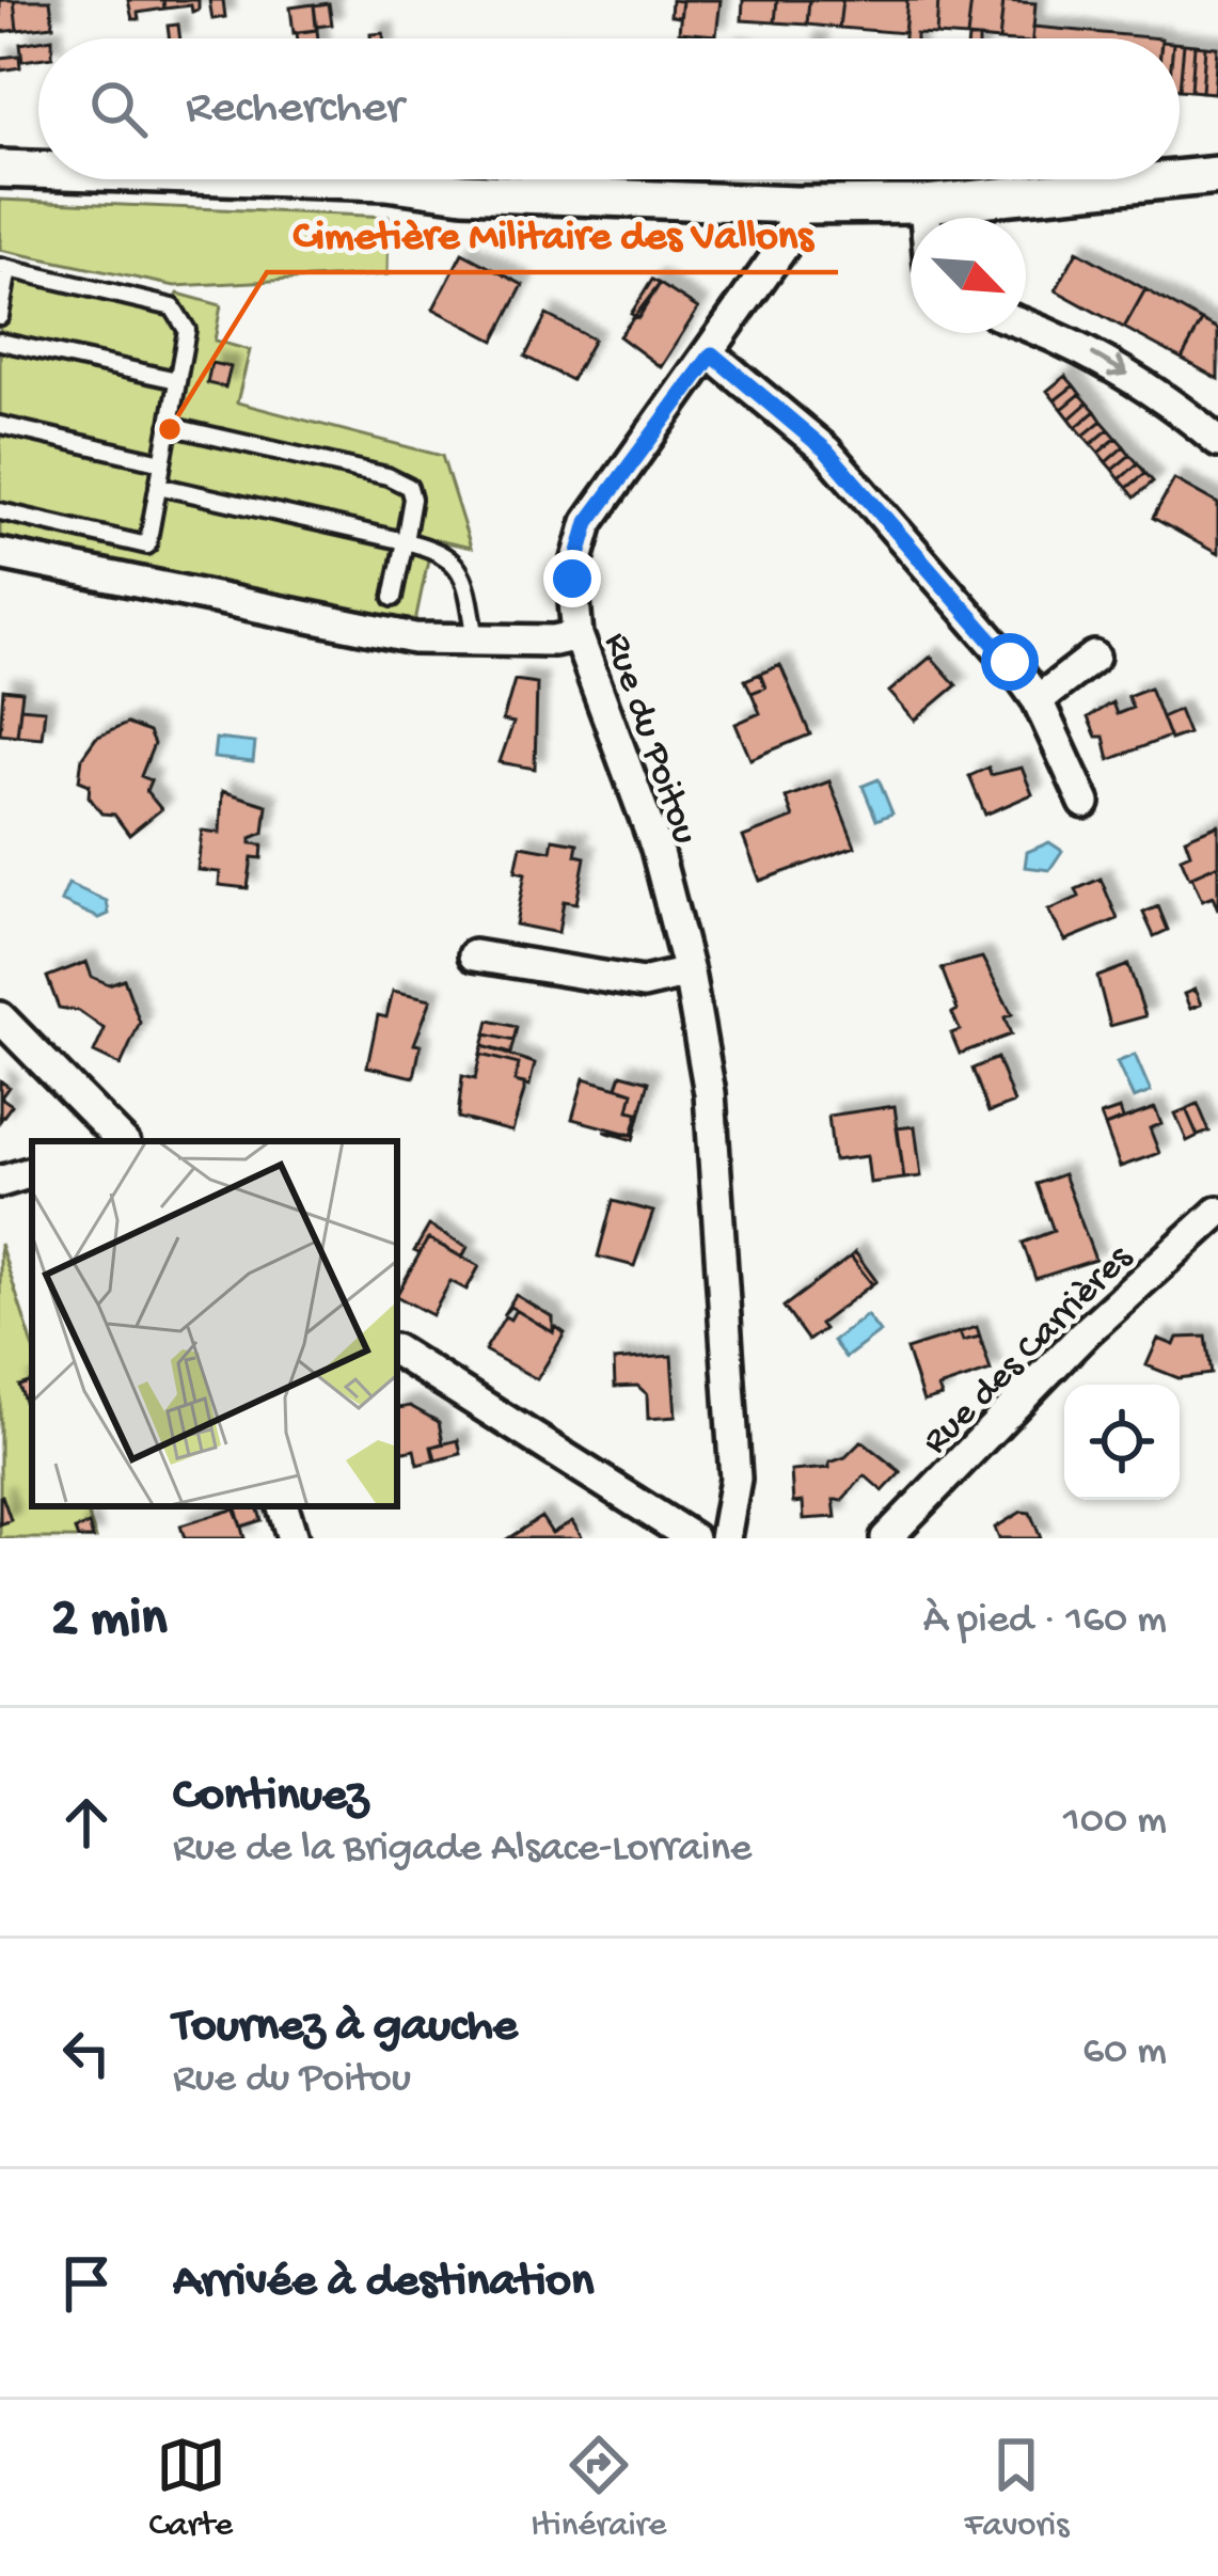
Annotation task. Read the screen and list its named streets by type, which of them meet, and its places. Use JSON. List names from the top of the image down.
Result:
{
  "streets": {
    "street": ["Rue du Poitou", "Rue des Carrières"]
  },
  "places": ["Cimetière Militaire des Vallons"],
  "north": "bottom right",
  "page": {
    "search": "Rechercher",
    "heading": ["2 min", "À pied · 160 m"],
    "list": [
      ["Continuez", "Rue de la Brigade Alsace-Lorraine", "100 m"],
      ["Tournez à gauche", "Rue du Poitou", "60 m"],
      "Arrivée à destination"
    ],
    "nav": ["Carte", "Itinéraire", "Favoris"]
  }
}
